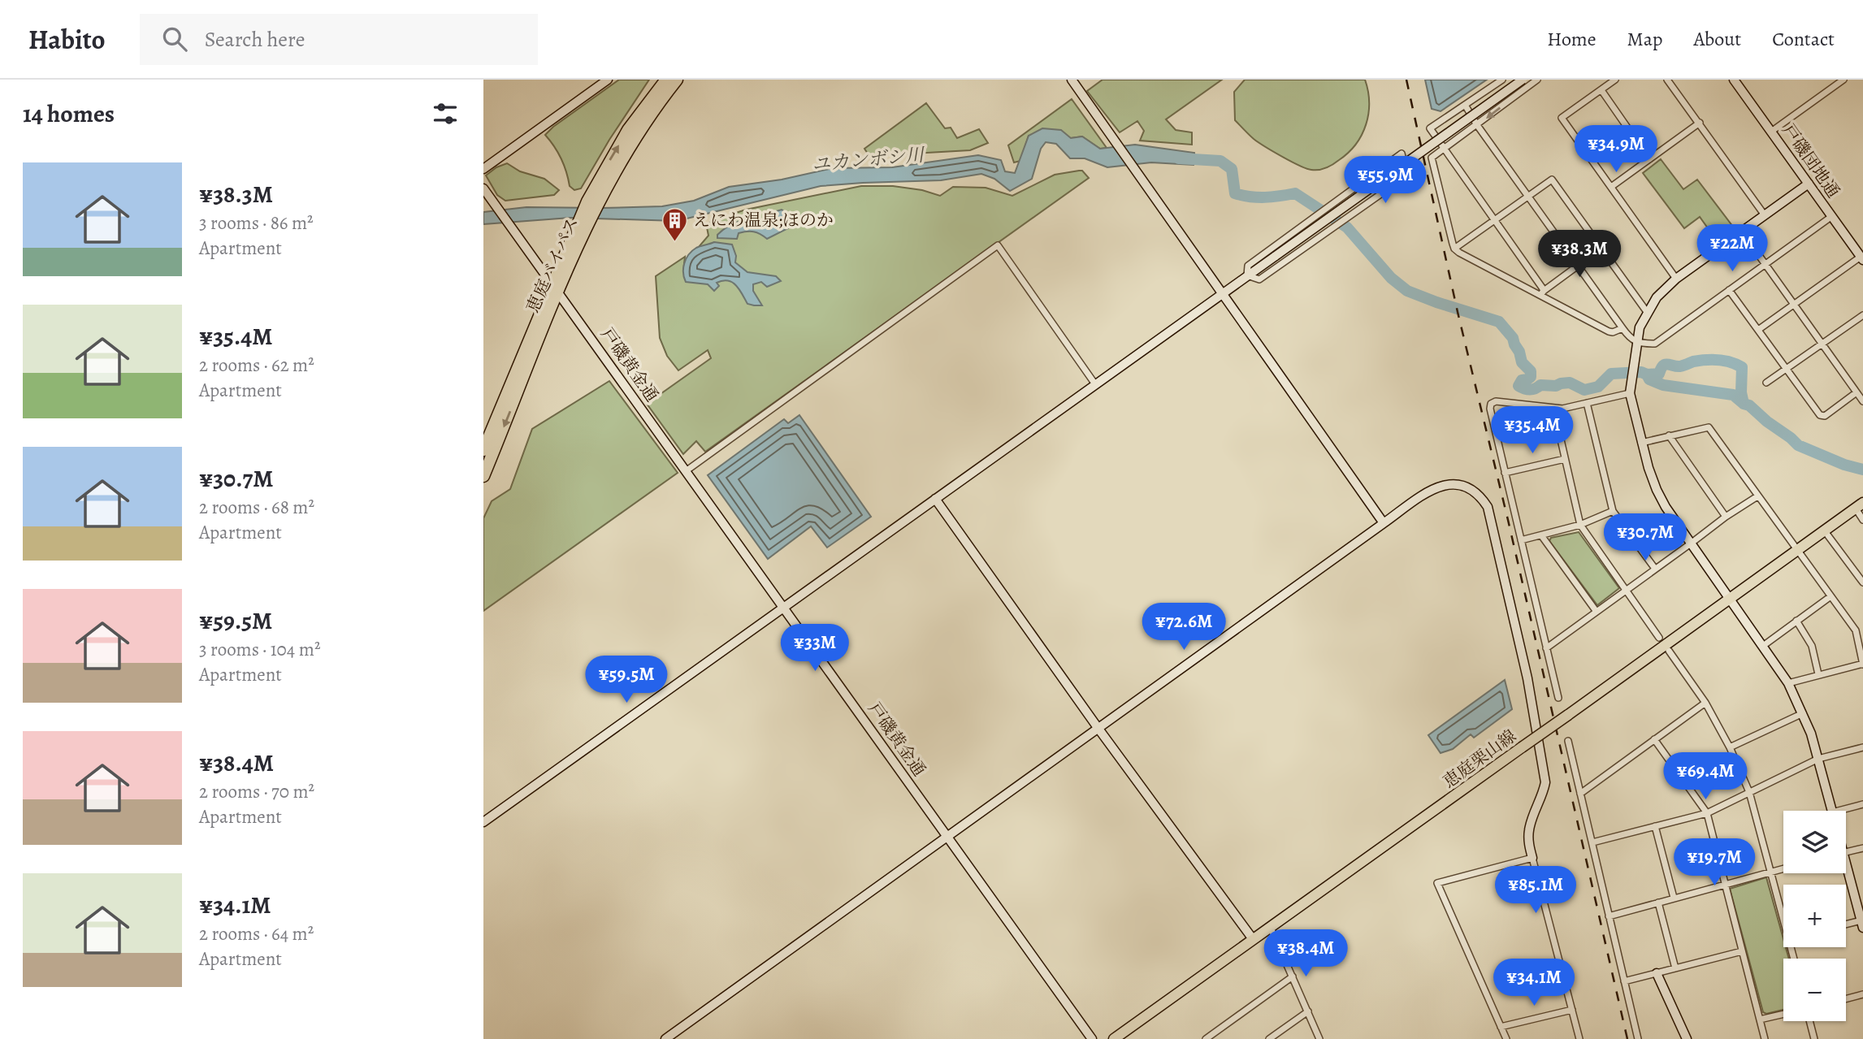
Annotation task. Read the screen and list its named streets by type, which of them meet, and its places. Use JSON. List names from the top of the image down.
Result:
{
  "streets": {
    "highway": ["恵庭バイパス"],
    "main road": ["恵庭栗山線"],
    "street": ["戸磯団地通", "戸磯黄金通"]
  },
  "crossings": [
    ["恵庭バイパス", "戸磯黄金通"]
  ],
  "water": ["ユカンボシ川"],
  "places": {
    "building": ["えにわ温泉;ほのか"]
  },
  "page": {
    "header": "Habito",
    "search": "Search here",
    "nav": [
      "Home",
      "Map",
      "About",
      "Contact"
    ],
    "heading": "14 homes",
    "price": [
      "¥34.9M",
      "¥55.9M",
      "¥22M",
      "¥38.3M",
      "¥35.4M",
      "¥30.7M",
      "¥72.6M",
      "¥33M",
      "¥59.5M",
      "¥69.4M",
      "¥19.7M",
      "¥85.1M",
      "¥38.4M",
      "¥34.1M"
    ],
    "list": [
      {
        "name": "¥38.3M",
        "note": "3 rooms · 86 m² · Apartment"
      },
      {
        "name": "¥35.4M",
        "note": "2 rooms · 62 m² · Apartment"
      },
      {
        "name": "¥30.7M",
        "note": "2 rooms · 68 m² · Apartment"
      },
      {
        "name": "¥59.5M",
        "note": "3 rooms · 104 m² · Apartment"
      },
      {
        "name": "¥38.4M",
        "note": "2 rooms · 70 m² · Apartment"
      },
      {
        "name": "¥34.1M",
        "note": "2 rooms · 64 m² · Apartment"
      }
    ],
    "map_buttons": ["+", "−"]
  }
}
